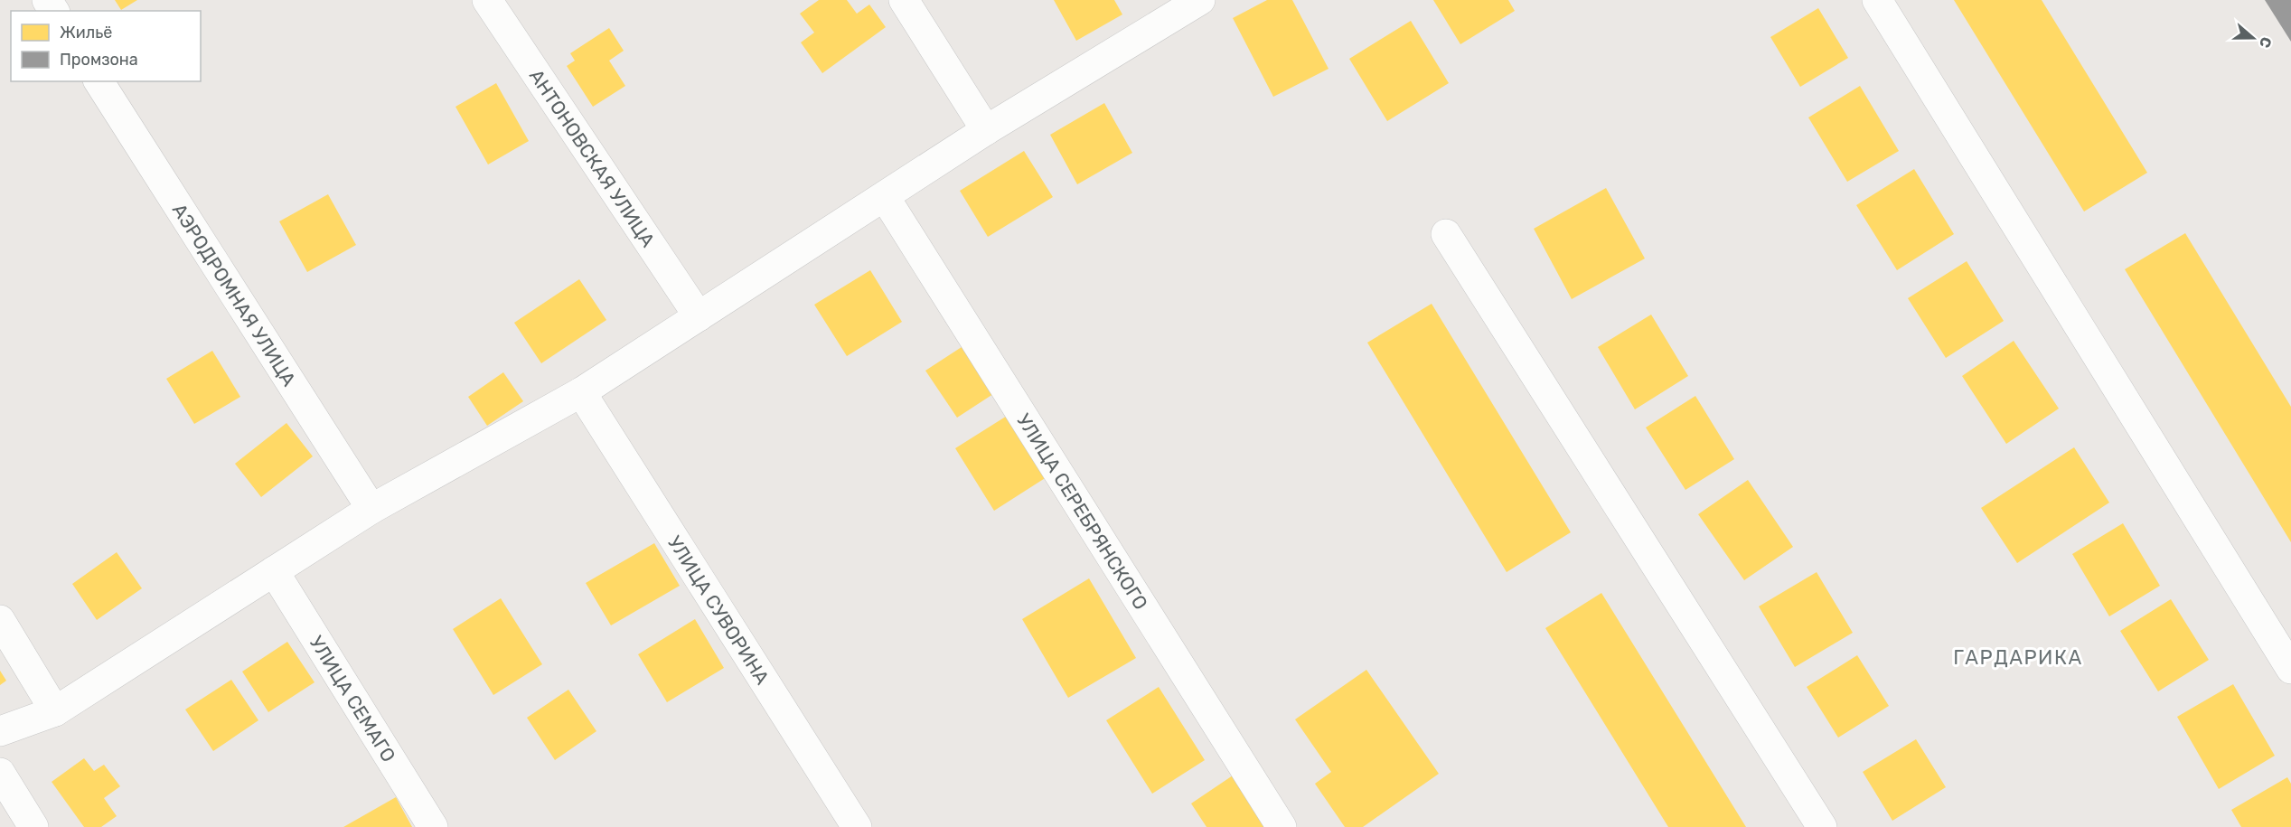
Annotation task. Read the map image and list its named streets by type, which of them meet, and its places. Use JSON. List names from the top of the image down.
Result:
{
  "streets": {
    "street": [
      "АНТОНОВСКАЯ УЛИЦА",
      "АЭРОДРОМНАЯ УЛИЦА",
      "УЛИЦА СЕРЕБРЯНСКОГО",
      "УЛИЦА СУВОРИНА",
      "УЛИЦА СЕМАГО"
    ]
  },
  "districts": ["ГАРДАРИКА"],
  "legend": ["Жильё", "Промзона"],
  "north": "right"
}
